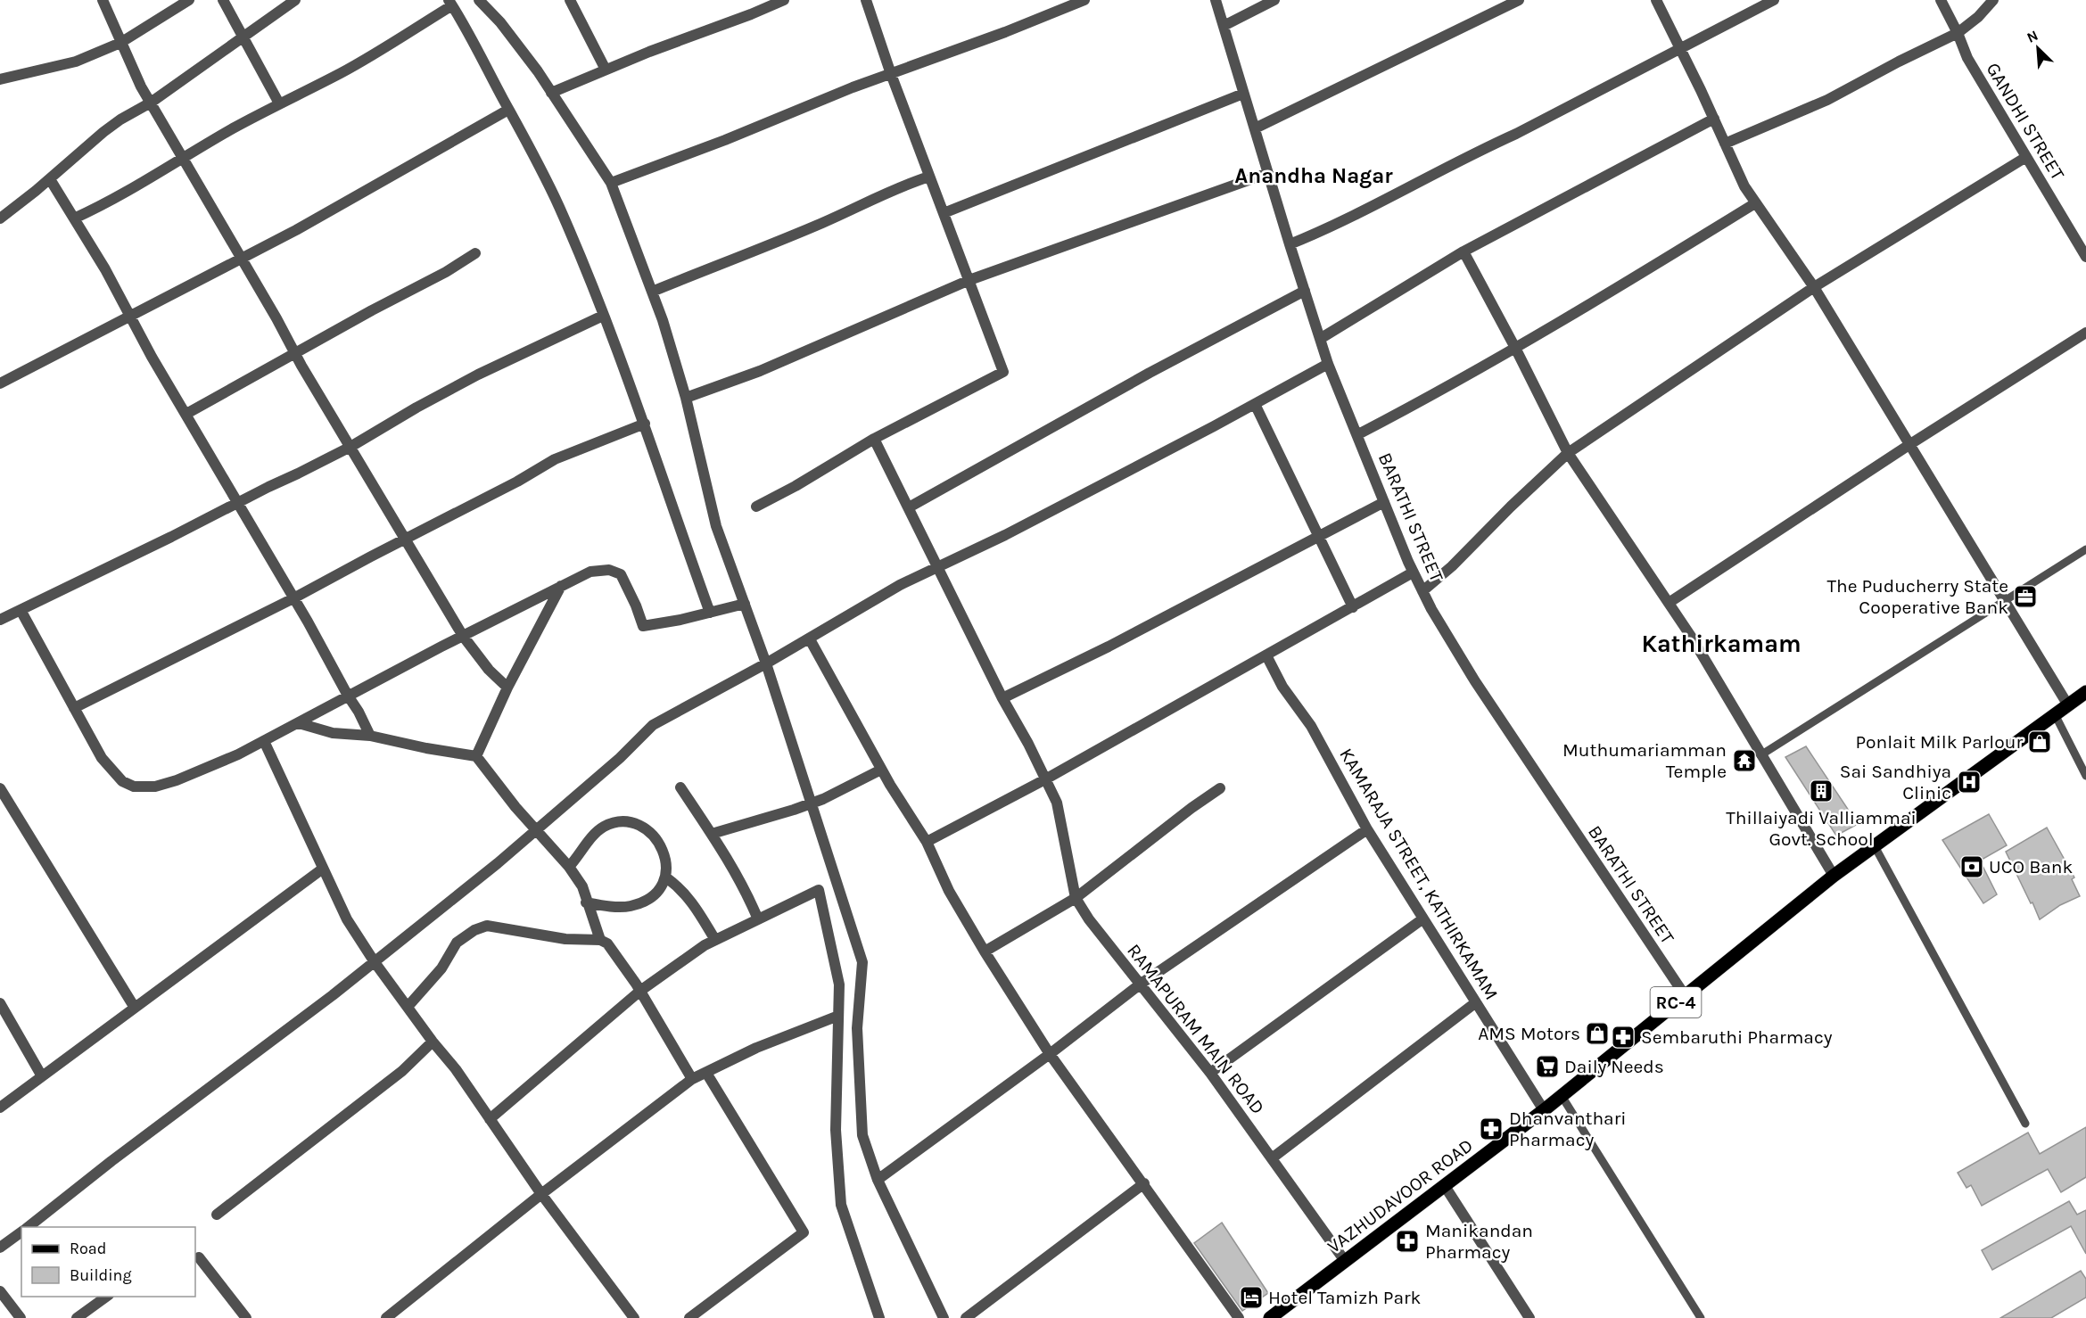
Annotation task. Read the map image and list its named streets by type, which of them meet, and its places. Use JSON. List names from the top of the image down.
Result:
{
  "streets": {
    "main road": ["RC-4", "VAZHUDAVOOR ROAD"],
    "street": [
      "GANDHI STREET",
      "BARATHI STREET",
      "KAMARAJA STREET, KATHIRKAMAM",
      "RAMAPURAM MAIN ROAD"
    ]
  },
  "crossings": [
    ["BARATHI STREET", "VAZHUDAVOOR ROAD"],
    ["KAMARAJA STREET, KATHIRKAMAM", "VAZHUDAVOOR ROAD"],
    ["RAMAPURAM MAIN ROAD", "VAZHUDAVOOR ROAD"]
  ],
  "districts": ["Anandha Nagar", "Kathirkamam"],
  "places": {
    "office": ["The Puducherry State Cooperative Bank"],
    "shop": ["Ponlait Milk Parlour", "AMS Motors"],
    "temple": ["Muthumariamman Temple"],
    "hospital": ["Sai Sandhiya Clinic"],
    "building": ["Thillaiyadi Valliammai Govt. School"],
    "bank": ["UCO Bank"],
    "pharmacy": ["Sembaruthi Pharmacy", "Dhanvanthari Pharmacy", "Manikandan Pharmacy"],
    "supermarket": ["Daily Needs"],
    "hotel": ["Hotel Tamizh Park"]
  },
  "legend": ["Road", "Building"],
  "north": "top left"
}
